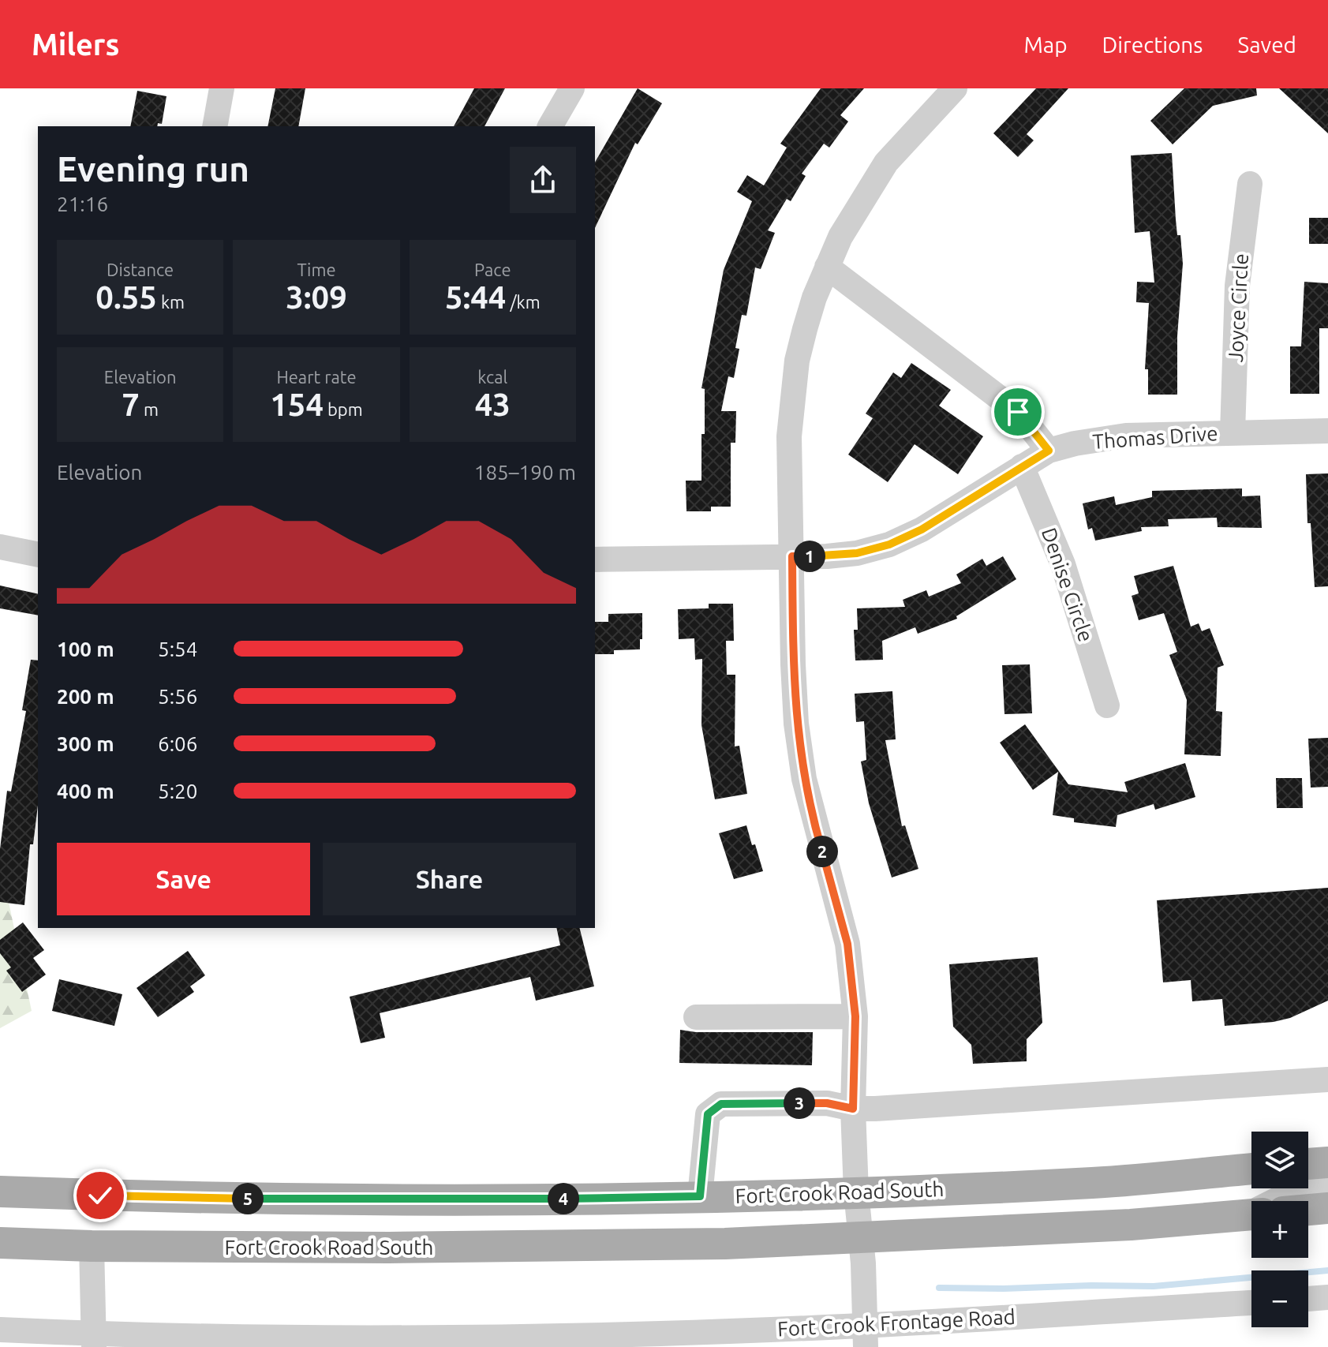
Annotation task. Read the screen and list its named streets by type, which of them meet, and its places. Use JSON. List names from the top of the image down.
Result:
{
  "streets": {
    "main road": ["Fort Crook Road South"],
    "street": [
      "Joyce Circle",
      "Thomas Drive",
      "Denise Circle",
      "Fort Crook Frontage Road"
    ]
  },
  "crossings": [
    ["Joyce Circle", "Thomas Drive"],
    ["Thomas Drive", "Denise Circle"]
  ],
  "page": {
    "header": "Milers",
    "nav": ["Map", "Directions", "Saved"],
    "heading": ["Evening run", "21:16"],
    "stats": [
      ["Distance", "0.55 km"],
      ["Time", "3:09"],
      ["Pace", "5:44 /km"],
      ["Elevation", "7 m"],
      ["Heart rate", "154 bpm"],
      ["kcal", "43"]
    ],
    "chart": ["Elevation", "185–190 m"],
    "pins": [
      "1",
      "2",
      "3",
      "4",
      "5"
    ],
    "list": [
      {
        "name": "100 m",
        "note": "5:54"
      },
      {
        "name": "200 m",
        "note": "5:56"
      },
      {
        "name": "300 m",
        "note": "6:06"
      },
      {
        "name": "400 m",
        "note": "5:20"
      }
    ],
    "buttons": ["Save", "Share"],
    "map_buttons": ["+", "−"]
  }
}
